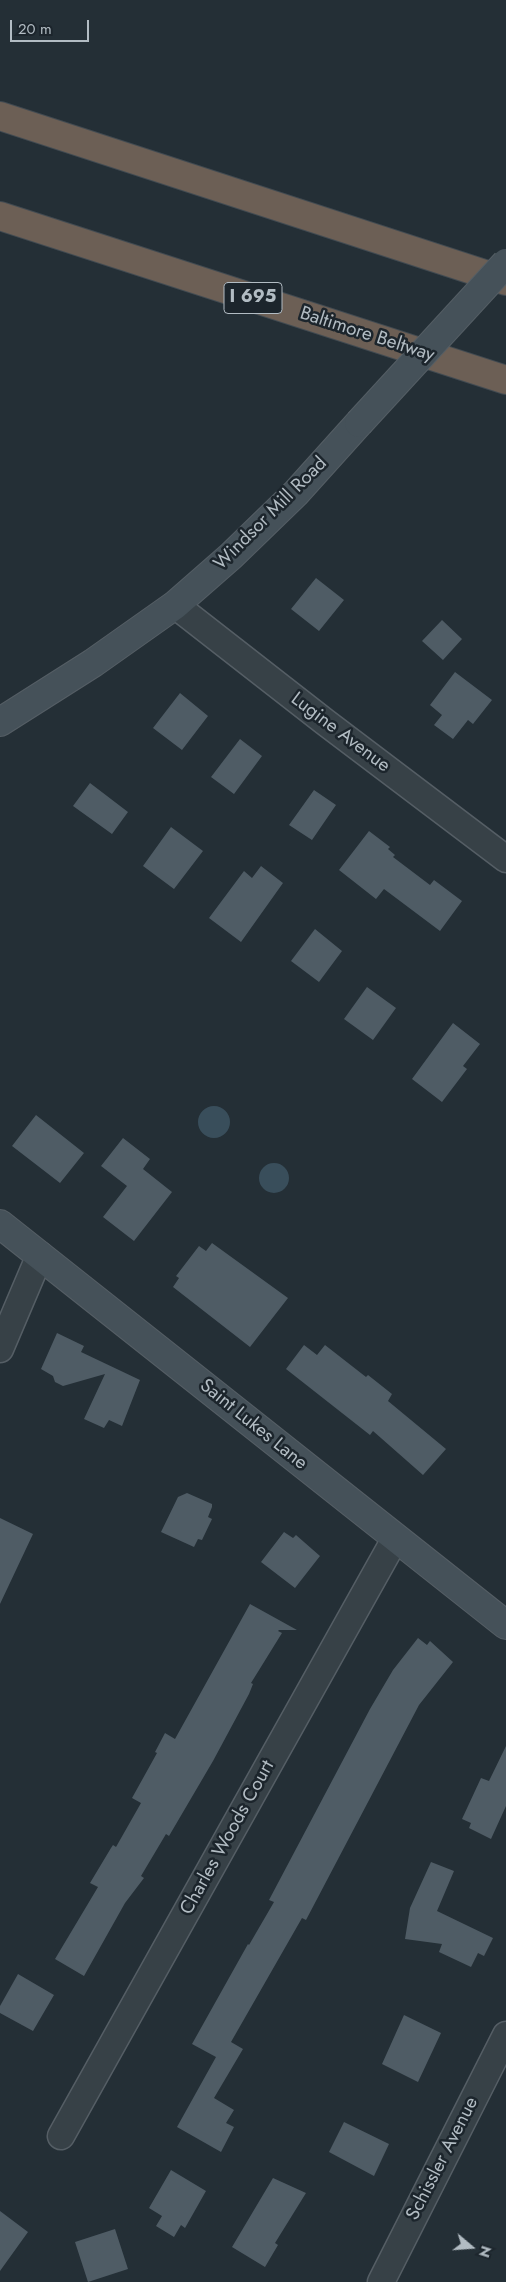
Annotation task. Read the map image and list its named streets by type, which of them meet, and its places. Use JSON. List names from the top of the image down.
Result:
{
  "streets": {
    "highway": ["I 695", "Baltimore Beltway"],
    "main road": ["Windsor Mill Road", "Saint Lukes Lane"],
    "street": ["Lugine Avenue", "Charles Woods Court", "Schissler Avenue"]
  },
  "crossings": [
    ["Windsor Mill Road", "Lugine Avenue"],
    ["Saint Lukes Lane", "Charles Woods Court"]
  ],
  "scale_bar": "20 m",
  "north": "right"
}
